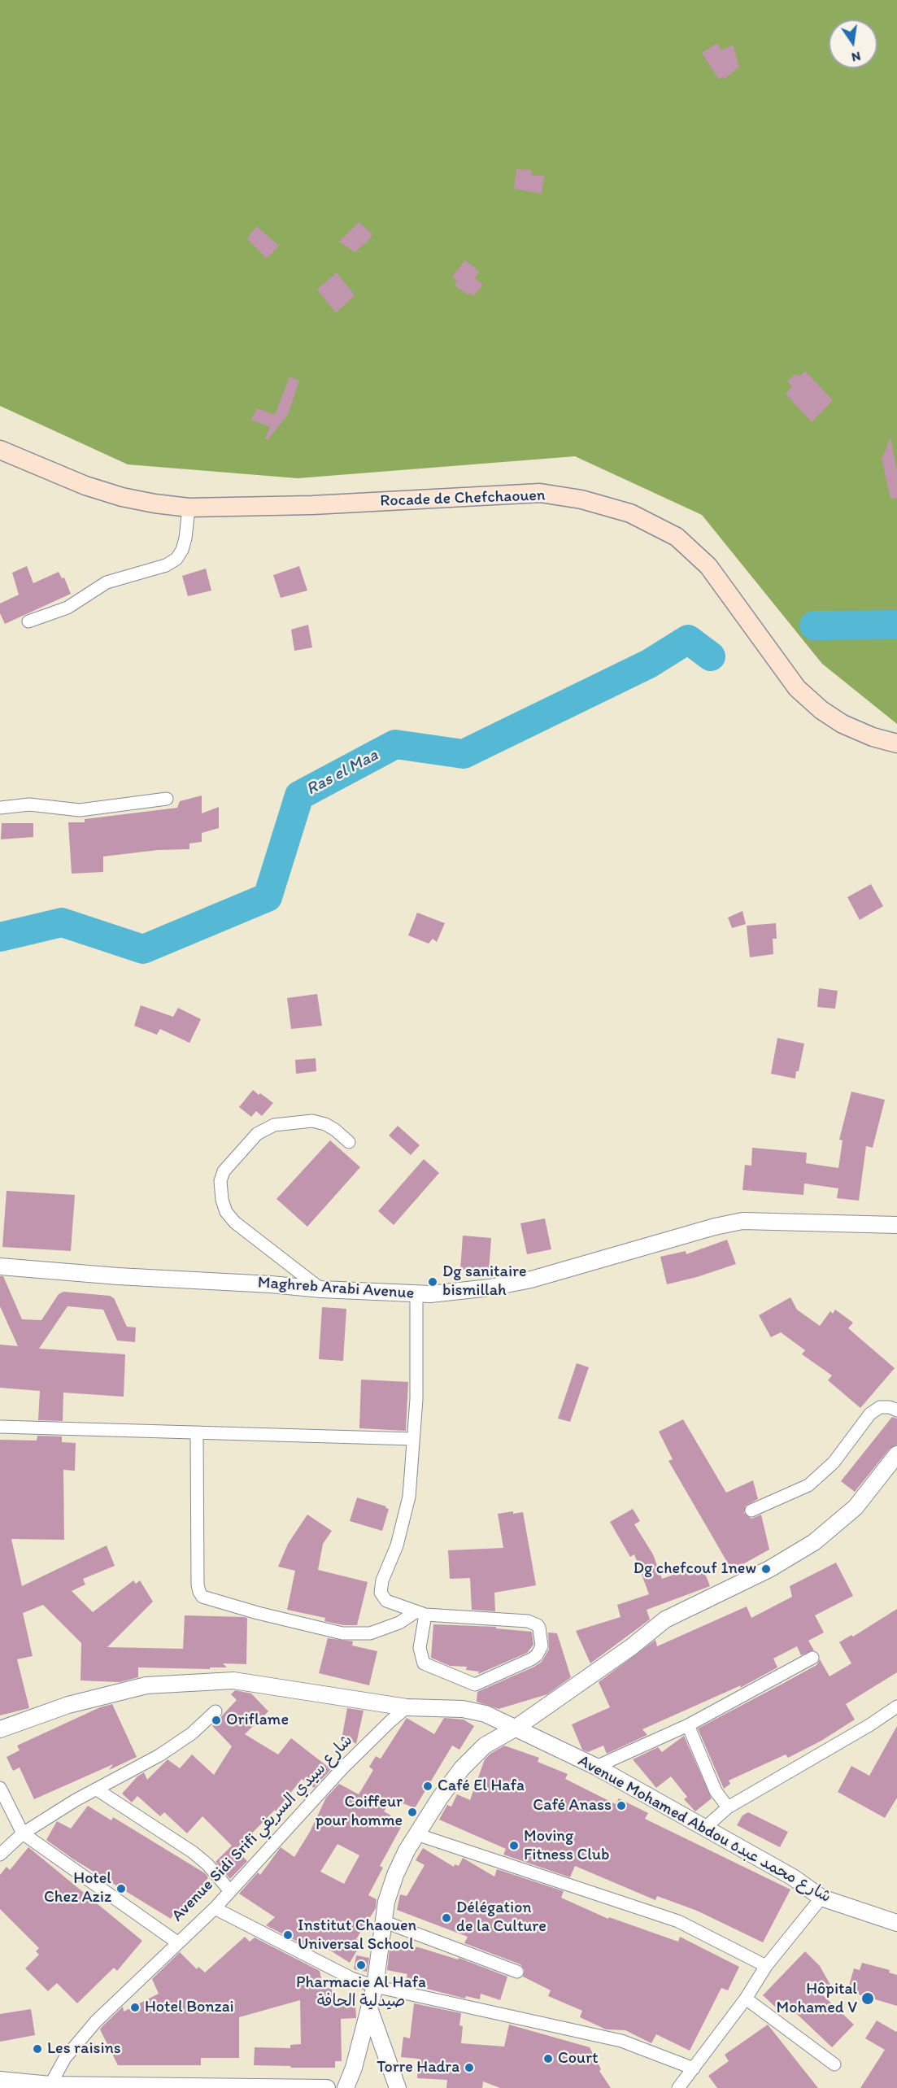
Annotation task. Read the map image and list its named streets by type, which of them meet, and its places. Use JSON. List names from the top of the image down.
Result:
{
  "streets": {
    "main road": ["Rocade de Chefchaouen"],
    "street": ["Maghreb Arabi Avenue", "Avenue Sidi Srifi شارع سيدي السريفي", "Avenue Mohamed Abdou شارع محمد عبده"]
  },
  "crossings": [
    ["Avenue Sidi Srifi شارع سيدي السريفي", "Avenue Mohamed Abdou شارع محمد عبده"]
  ],
  "water": ["Ras el Maa"],
  "places": [
    "Dg sanitaire bismillah",
    "Dg chefcouf 1new",
    "Oriflame",
    "Café El Hafa",
    "Café Anass",
    "Coiffeur pour homme",
    "Moving Fitness Club",
    "Hotel Chez Aziz",
    "Délégation de la Culture",
    "Institut Chaouen Universal School",
    "Pharmacie Al Hafa صيدلية الحافة",
    "Hôpital Mohamed V",
    "Hotel Bonzai",
    "Les raisins",
    "Court",
    "Torre Hadra"
  ],
  "north": "bottom"
}
